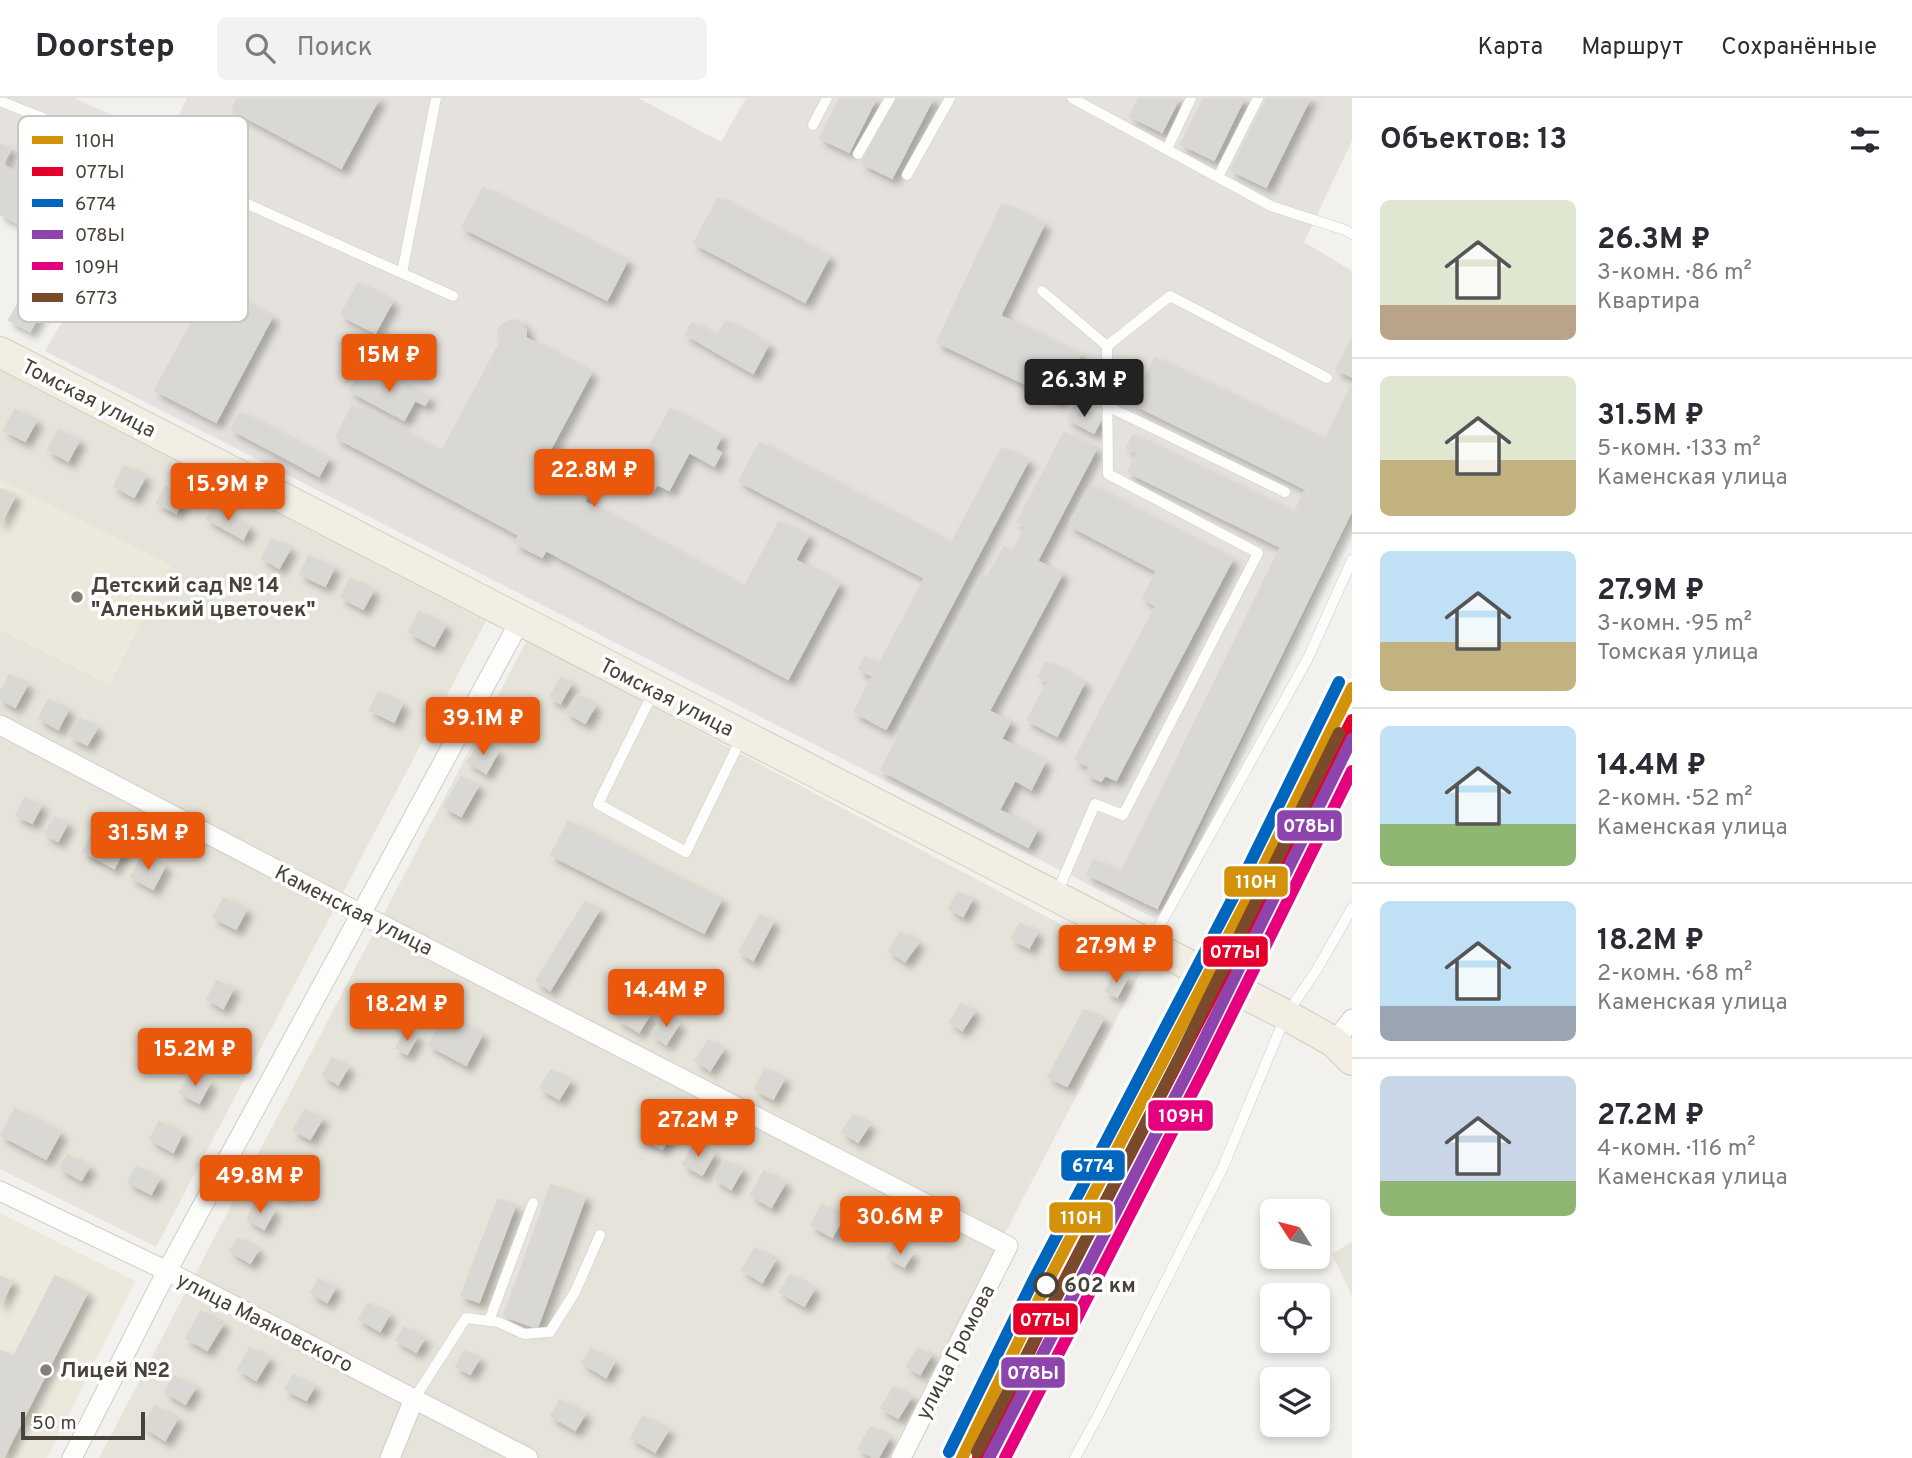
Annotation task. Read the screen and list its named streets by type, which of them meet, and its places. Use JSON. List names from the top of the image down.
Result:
{
  "streets": {
    "main road": ["Томская улица"],
    "street": ["Каменская улица", "улица Маяковского", "улица Громова"]
  },
  "crossings": [
    ["Каменская улица", "улица Громова"]
  ],
  "places": ["Детский сад № 14 \"Аленький цветочек\"", "602 км", "Лицей №2"],
  "lines": [
    "transit line 6774",
    "transit line 110Н",
    "transit line 077Ы",
    "transit line 6773",
    "transit line 078Ы",
    "transit line 109Н"
  ],
  "legend": [
    "110Н",
    "077Ы",
    "6774",
    "078Ы",
    "109Н",
    "6773"
  ],
  "scale_bar": "50 m",
  "north": "top left",
  "page": {
    "header": "Doorstep",
    "search": "Поиск",
    "nav": ["Карта", "Маршрут", "Сохранённые"],
    "heading": "Объектов: 13",
    "list": [
      {
        "name": "26.3M ₽",
        "note": "3-комн. · 86 m² · Квартира"
      },
      {
        "name": "31.5M ₽",
        "note": "5-комн. · 133 m² · Каменская улица"
      },
      {
        "name": "27.9M ₽",
        "note": "3-комн. · 95 m² · Томская улица"
      },
      {
        "name": "14.4M ₽",
        "note": "2-комн. · 52 m² · Каменская улица"
      },
      {
        "name": "18.2M ₽",
        "note": "2-комн. · 68 m² · Каменская улица"
      },
      {
        "name": "27.2M ₽",
        "note": "4-комн. · 116 m² · Каменская улица"
      }
    ],
    "price": [
      "15M ₽",
      "26.3M ₽",
      "22.8M ₽",
      "15.9M ₽",
      "39.1M ₽",
      "31.5M ₽",
      "27.9M ₽",
      "14.4M ₽",
      "18.2M ₽",
      "15.2M ₽",
      "27.2M ₽",
      "49.8M ₽",
      "30.6M ₽"
    ],
    "scale": "50 m"
  }
}
